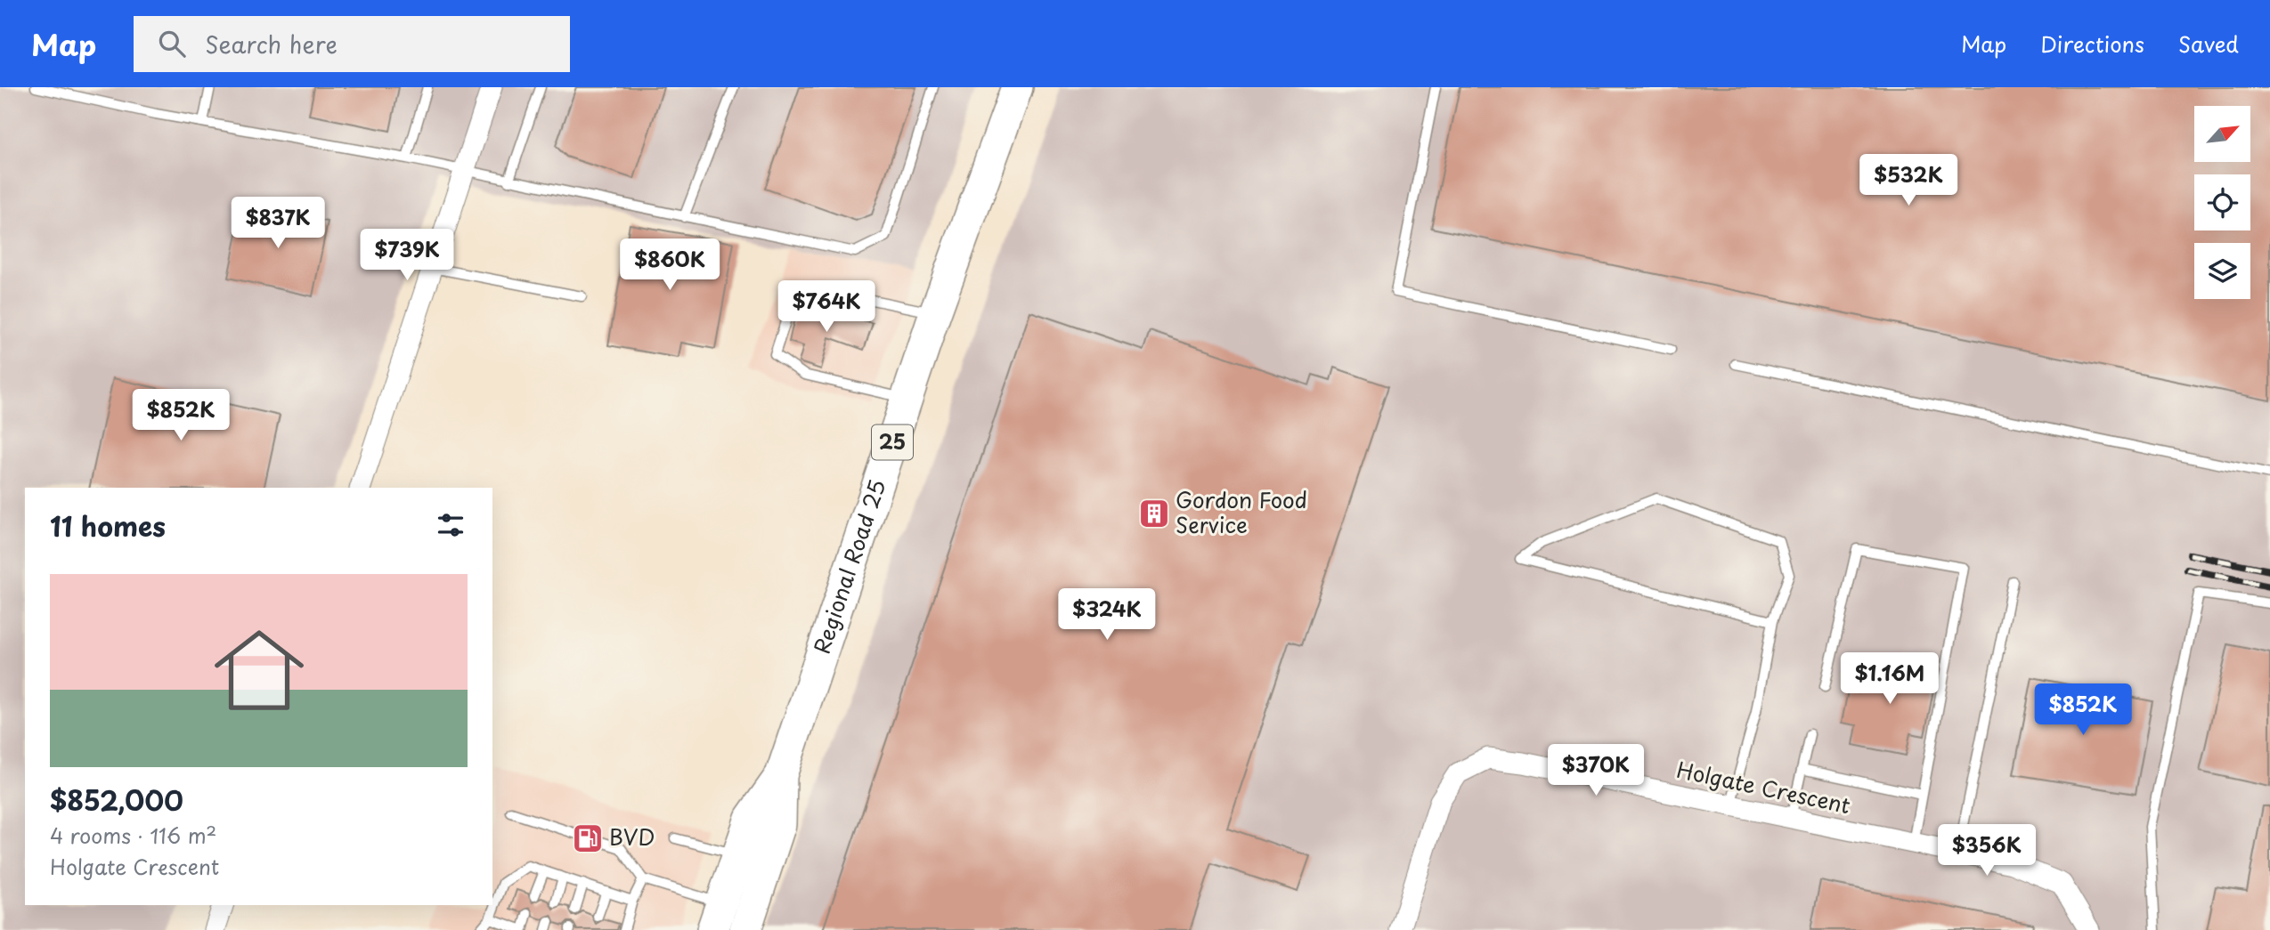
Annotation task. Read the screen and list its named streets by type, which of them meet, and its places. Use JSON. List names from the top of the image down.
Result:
{
  "streets": {
    "main road": ["25", "Regional Road 25"],
    "street": ["Holgate Crescent"]
  },
  "places": {
    "building": ["Gordon Food Service"],
    "fuel station": ["BVD"]
  },
  "north": "top right",
  "page": {
    "header": "Map",
    "search": "Search here",
    "nav": ["Map", "Directions", "Saved"],
    "price": [
      "$532K",
      "$837K",
      "$739K",
      "$860K",
      "$764K",
      "$852K",
      "$324K",
      "$1.16M",
      "$852K",
      "$370K",
      "$356K"
    ],
    "heading": "11 homes",
    "list": [
      {
        "name": "$852,000",
        "note": "4 rooms · 116 m² · Holgate Crescent"
      }
    ]
  }
}
